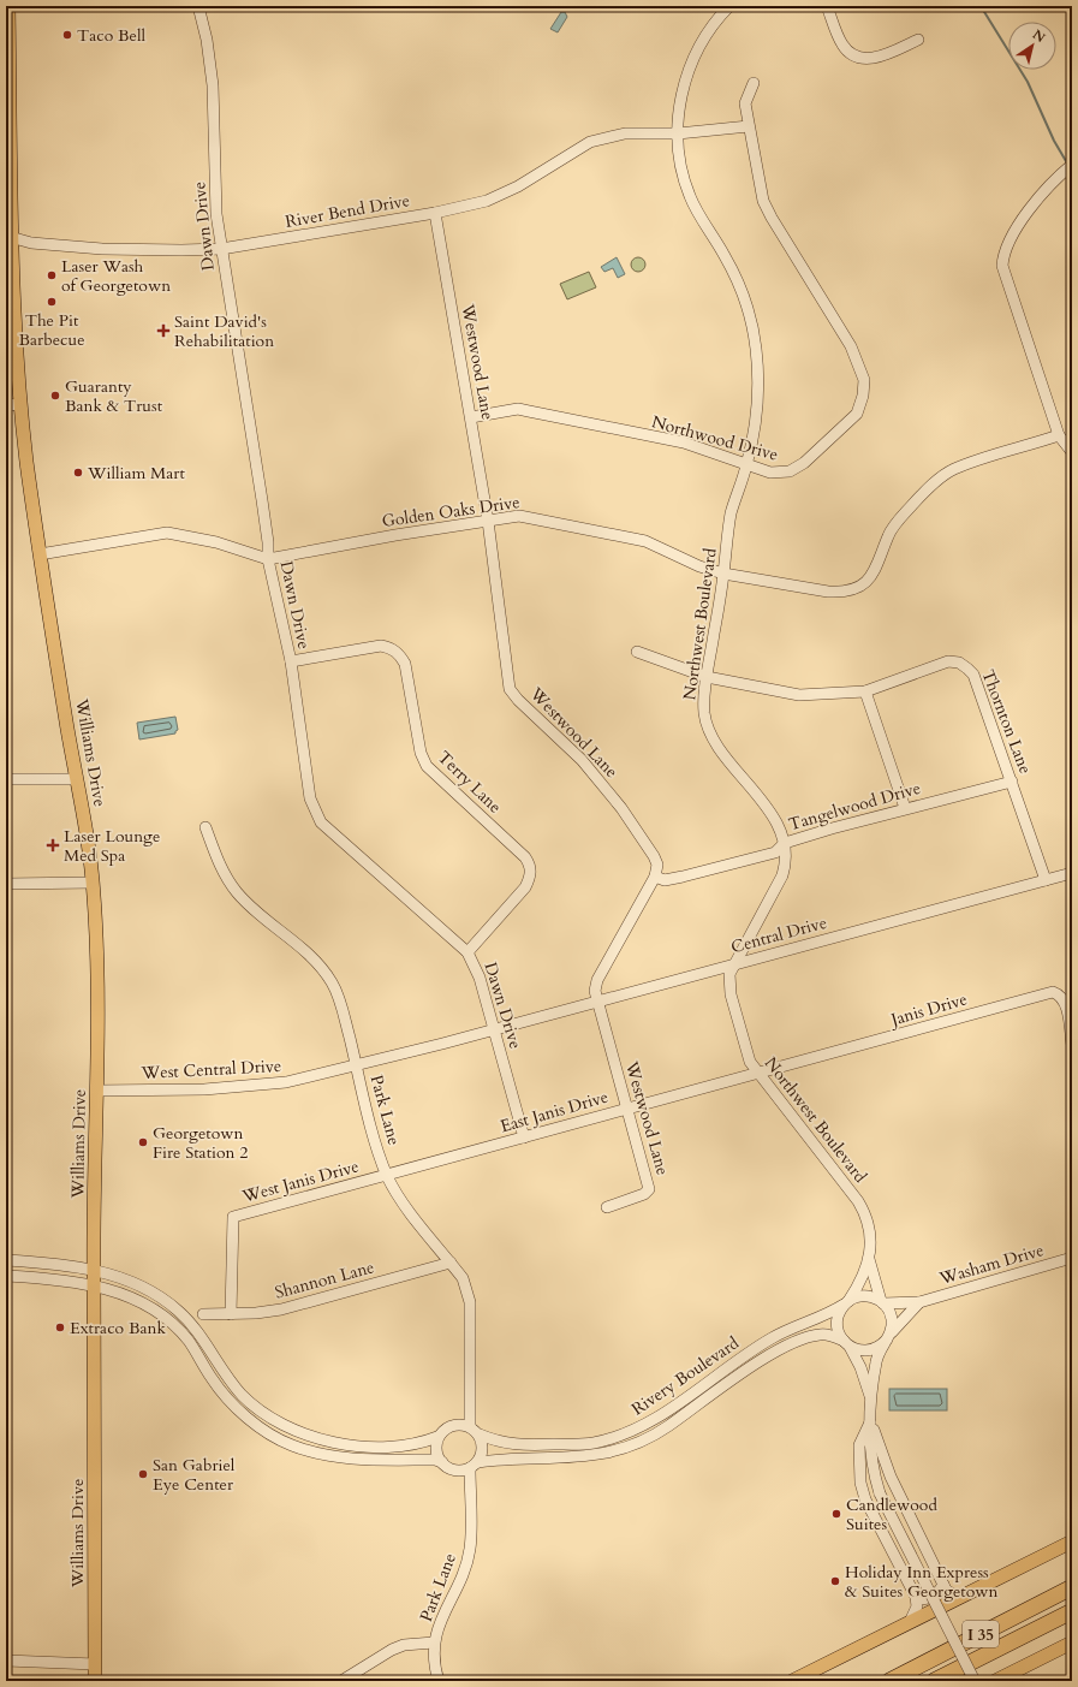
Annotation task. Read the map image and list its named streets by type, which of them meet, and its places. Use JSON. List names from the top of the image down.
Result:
{
  "streets": {
    "highway": ["I 35"],
    "main road": ["Williams Drive"],
    "street": [
      "River Bend Drive",
      "Dawn Drive",
      "Westwood Lane",
      "Northwood Drive",
      "Golden Oaks Drive",
      "Northwest Boulevard",
      "Thornton Lane",
      "Terry Lane",
      "Tangelwood Drive",
      "Central Drive",
      "Janis Drive",
      "West Central Drive",
      "Park Lane",
      "East Janis Drive",
      "West Janis Drive",
      "Washam Drive",
      "Shannon Lane",
      "Rivery Boulevard"
    ]
  },
  "crossings": [
    ["River Bend Drive", "Dawn Drive"],
    ["River Bend Drive", "Westwood Lane"],
    ["River Bend Drive", "Northwood Drive"],
    ["River Bend Drive", "Northwest Boulevard"],
    ["River Bend Drive", "Williams Drive"],
    ["Dawn Drive", "Golden Oaks Drive"],
    ["Dawn Drive", "Terry Lane"],
    ["Dawn Drive", "Central Drive"],
    ["Dawn Drive", "West Central Drive"],
    ["Dawn Drive", "East Janis Drive"],
    ["Westwood Lane", "Northwood Drive"],
    ["Westwood Lane", "Golden Oaks Drive"],
    ["Westwood Lane", "Tangelwood Drive"],
    ["Westwood Lane", "Central Drive"],
    ["Westwood Lane", "East Janis Drive"],
    ["Northwood Drive", "Northwest Boulevard"],
    ["Golden Oaks Drive", "Northwest Boulevard"],
    ["Golden Oaks Drive", "Williams Drive"],
    ["Northwest Boulevard", "Thornton Lane"],
    ["Northwest Boulevard", "Tangelwood Drive"],
    ["Northwest Boulevard", "Central Drive"],
    ["Northwest Boulevard", "Janis Drive"],
    ["Northwest Boulevard", "East Janis Drive"],
    ["Northwest Boulevard", "Washam Drive"],
    ["Northwest Boulevard", "Rivery Boulevard"],
    ["Thornton Lane", "Tangelwood Drive"],
    ["Thornton Lane", "Central Drive"],
    ["Williams Drive", "West Central Drive"],
    ["Central Drive", "West Central Drive"],
    ["Janis Drive", "East Janis Drive"],
    ["West Central Drive", "Park Lane"],
    ["Park Lane", "East Janis Drive"],
    ["Park Lane", "West Janis Drive"],
    ["Park Lane", "Shannon Lane"],
    ["Park Lane", "Rivery Boulevard"],
    ["East Janis Drive", "West Janis Drive"],
    ["West Janis Drive", "Shannon Lane"],
    ["Washam Drive", "Rivery Boulevard"]
  ],
  "places": {
    "other": [
      "Taco Bell",
      "Laser Wash of Georgetown",
      "The Pit Barbecue",
      "Guaranty Bank & Trust",
      "William Mart",
      "Georgetown Fire Station 2",
      "Extraco Bank",
      "San Gabriel Eye Center",
      "Candlewood Suites",
      "Holiday Inn Express & Suites Georgetown"
    ],
    "health": ["Saint David's Rehabilitation", "Laser Lounge Med Spa"]
  },
  "north": "top right"
}
